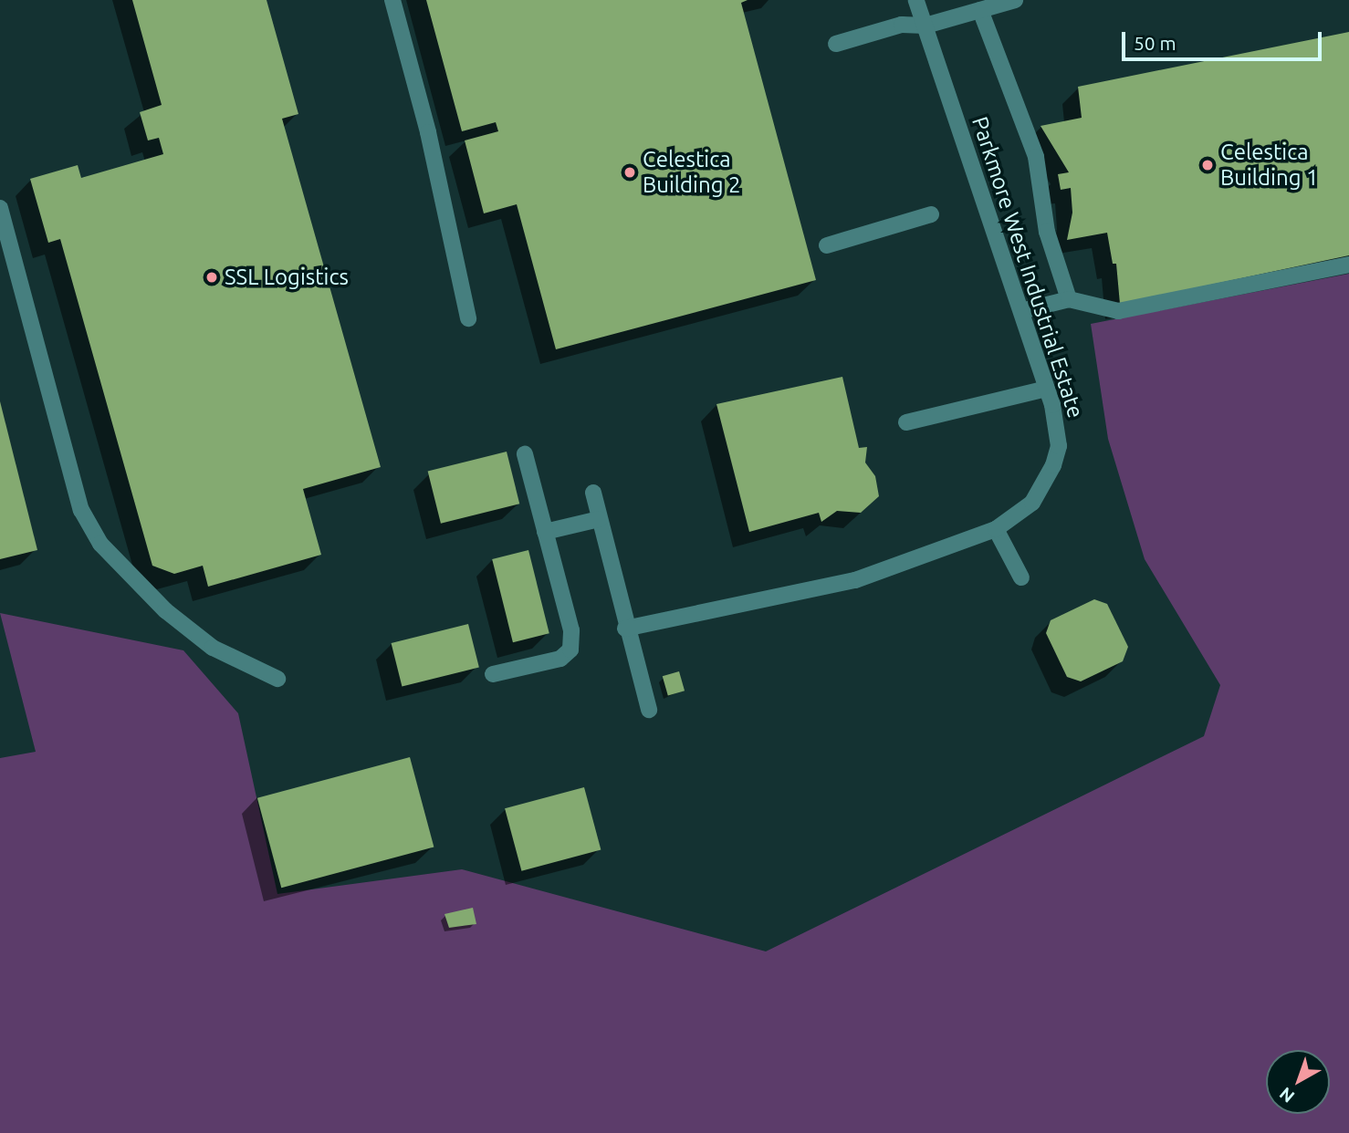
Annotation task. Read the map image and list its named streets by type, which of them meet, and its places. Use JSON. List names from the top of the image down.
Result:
{
  "streets": {
    "street": ["Parkmore West Industrial Estate"]
  },
  "places": ["Celestica Building 1", "Celestica Building 2", "SSL Logistics"],
  "scale_bar": "50 m",
  "north": "bottom left"
}
